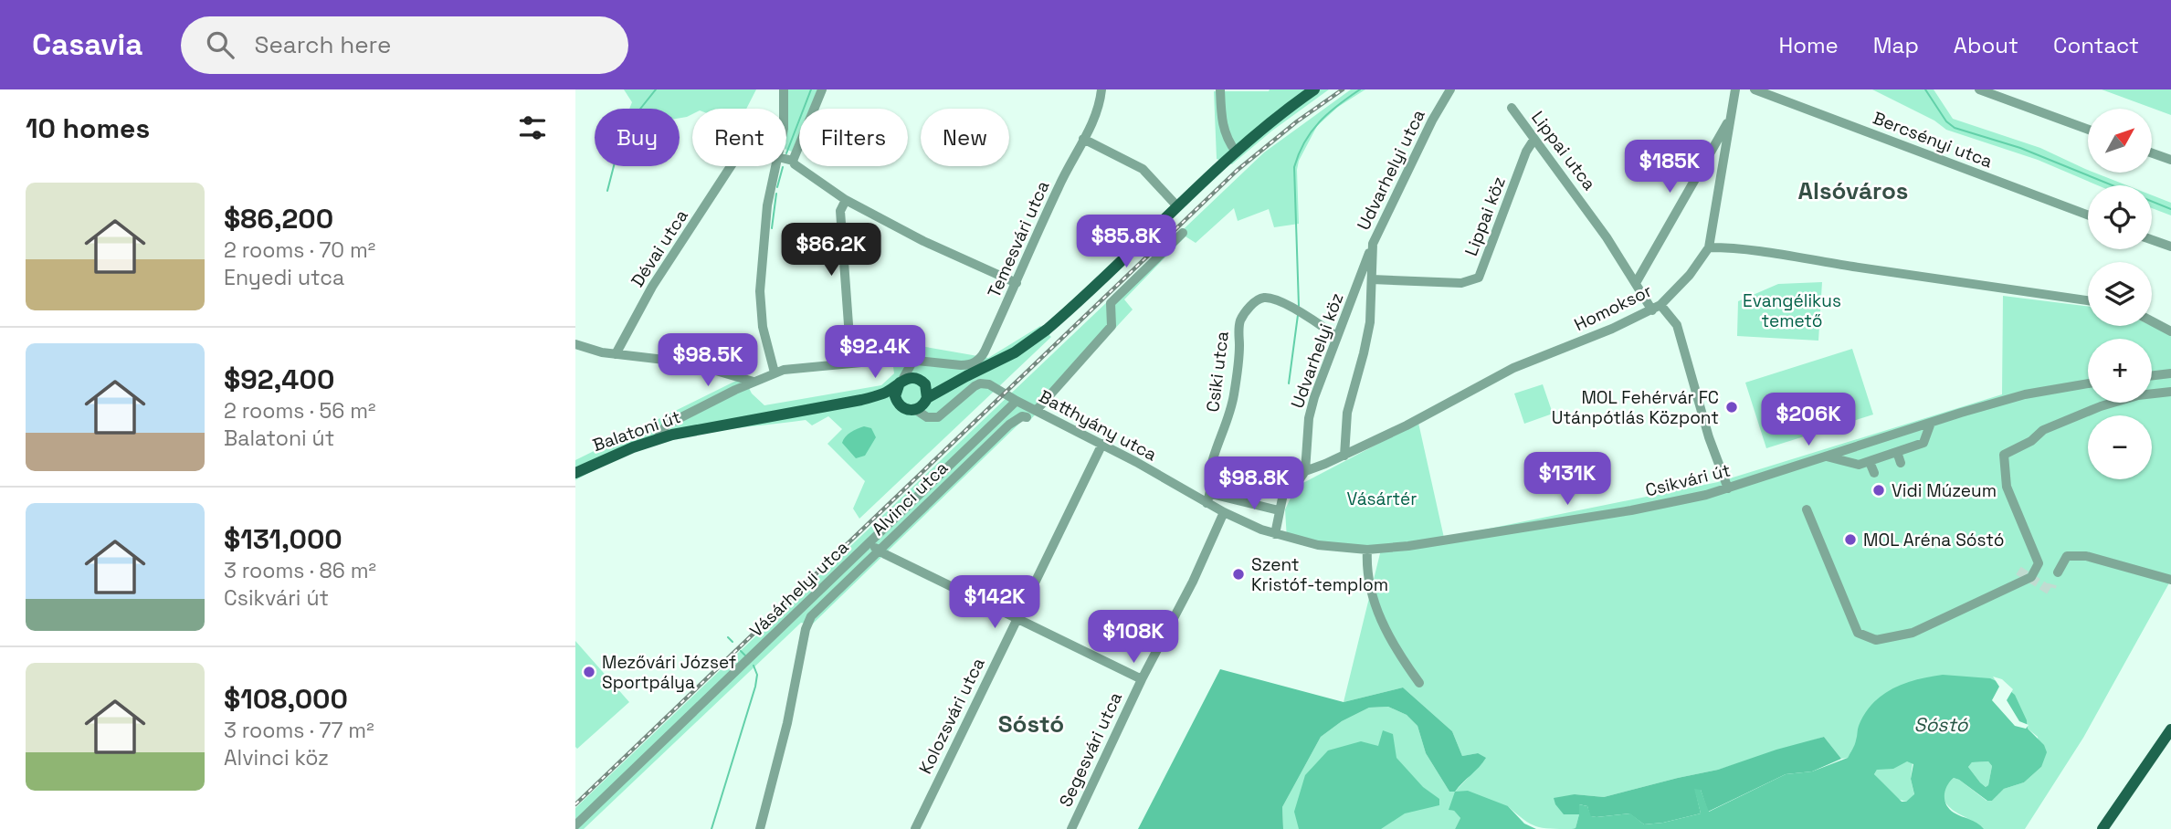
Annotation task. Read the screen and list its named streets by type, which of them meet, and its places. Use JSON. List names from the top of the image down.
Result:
{
  "streets": {
    "main road": ["Balatoni út"],
    "street": [
      "Bercsényi utca",
      "Lippai utca",
      "Udvarhelyi utca",
      "Lippai köz",
      "Temesvári utca",
      "Dévai utca",
      "Homoksor",
      "Udvarhelyi köz",
      "Csiki utca",
      "Batthyány utca",
      "Csikvári út",
      "Alvinci utca",
      "Vásárhelyi utca",
      "Kolozsvári utca",
      "Segesvári utca"
    ]
  },
  "crossings": [
    ["Lippai utca", "Lippai köz"],
    ["Lippai utca", "Homoksor"],
    ["Lippai utca", "Csikvári út"],
    ["Udvarhelyi utca", "Lippai köz"],
    ["Udvarhelyi utca", "Homoksor"],
    ["Udvarhelyi utca", "Udvarhelyi köz"],
    ["Homoksor", "Udvarhelyi köz"],
    ["Homoksor", "Batthyány utca"],
    ["Homoksor", "Csikvári út"],
    ["Udvarhelyi köz", "Csiki utca"],
    ["Csiki utca", "Batthyány utca"],
    ["Batthyány utca", "Csikvári út"],
    ["Batthyány utca", "Vásárhelyi utca"],
    ["Batthyány utca", "Kolozsvári utca"],
    ["Batthyány utca", "Segesvári utca"]
  ],
  "districts": ["Alsóváros", "Sóstó"],
  "water": ["Sóstó"],
  "parks": ["Evangélikus temető", "Vásártér"],
  "places": [
    "MOL Fehérvár FC Utánpótlás Központ",
    "Vidi Múzeum",
    "MOL Aréna Sóstó",
    "Szent Kristóf-templom",
    "Mezővári József Sportpálya"
  ],
  "north": "top right",
  "page": {
    "header": "Casavia",
    "search": "Search here",
    "nav": [
      "Home",
      "Map",
      "About",
      "Contact"
    ],
    "heading": "10 homes",
    "map_buttons": ["+", "−"],
    "chip": [
      "Buy",
      "Rent",
      "Filters",
      "New"
    ],
    "price": [
      "$185K",
      "$85.8K",
      "$86.2K",
      "$92.4K",
      "$98.5K",
      "$206K",
      "$131K",
      "$98.8K",
      "$142K",
      "$108K"
    ],
    "list": [
      {
        "name": "$86,200",
        "note": "2 rooms · 70 m² · Enyedi utca"
      },
      {
        "name": "$92,400",
        "note": "2 rooms · 56 m² · Balatoni út"
      },
      {
        "name": "$131,000",
        "note": "3 rooms · 86 m² · Csikvári út"
      },
      {
        "name": "$108,000",
        "note": "3 rooms · 77 m² · Alvinci köz"
      }
    ]
  }
}
